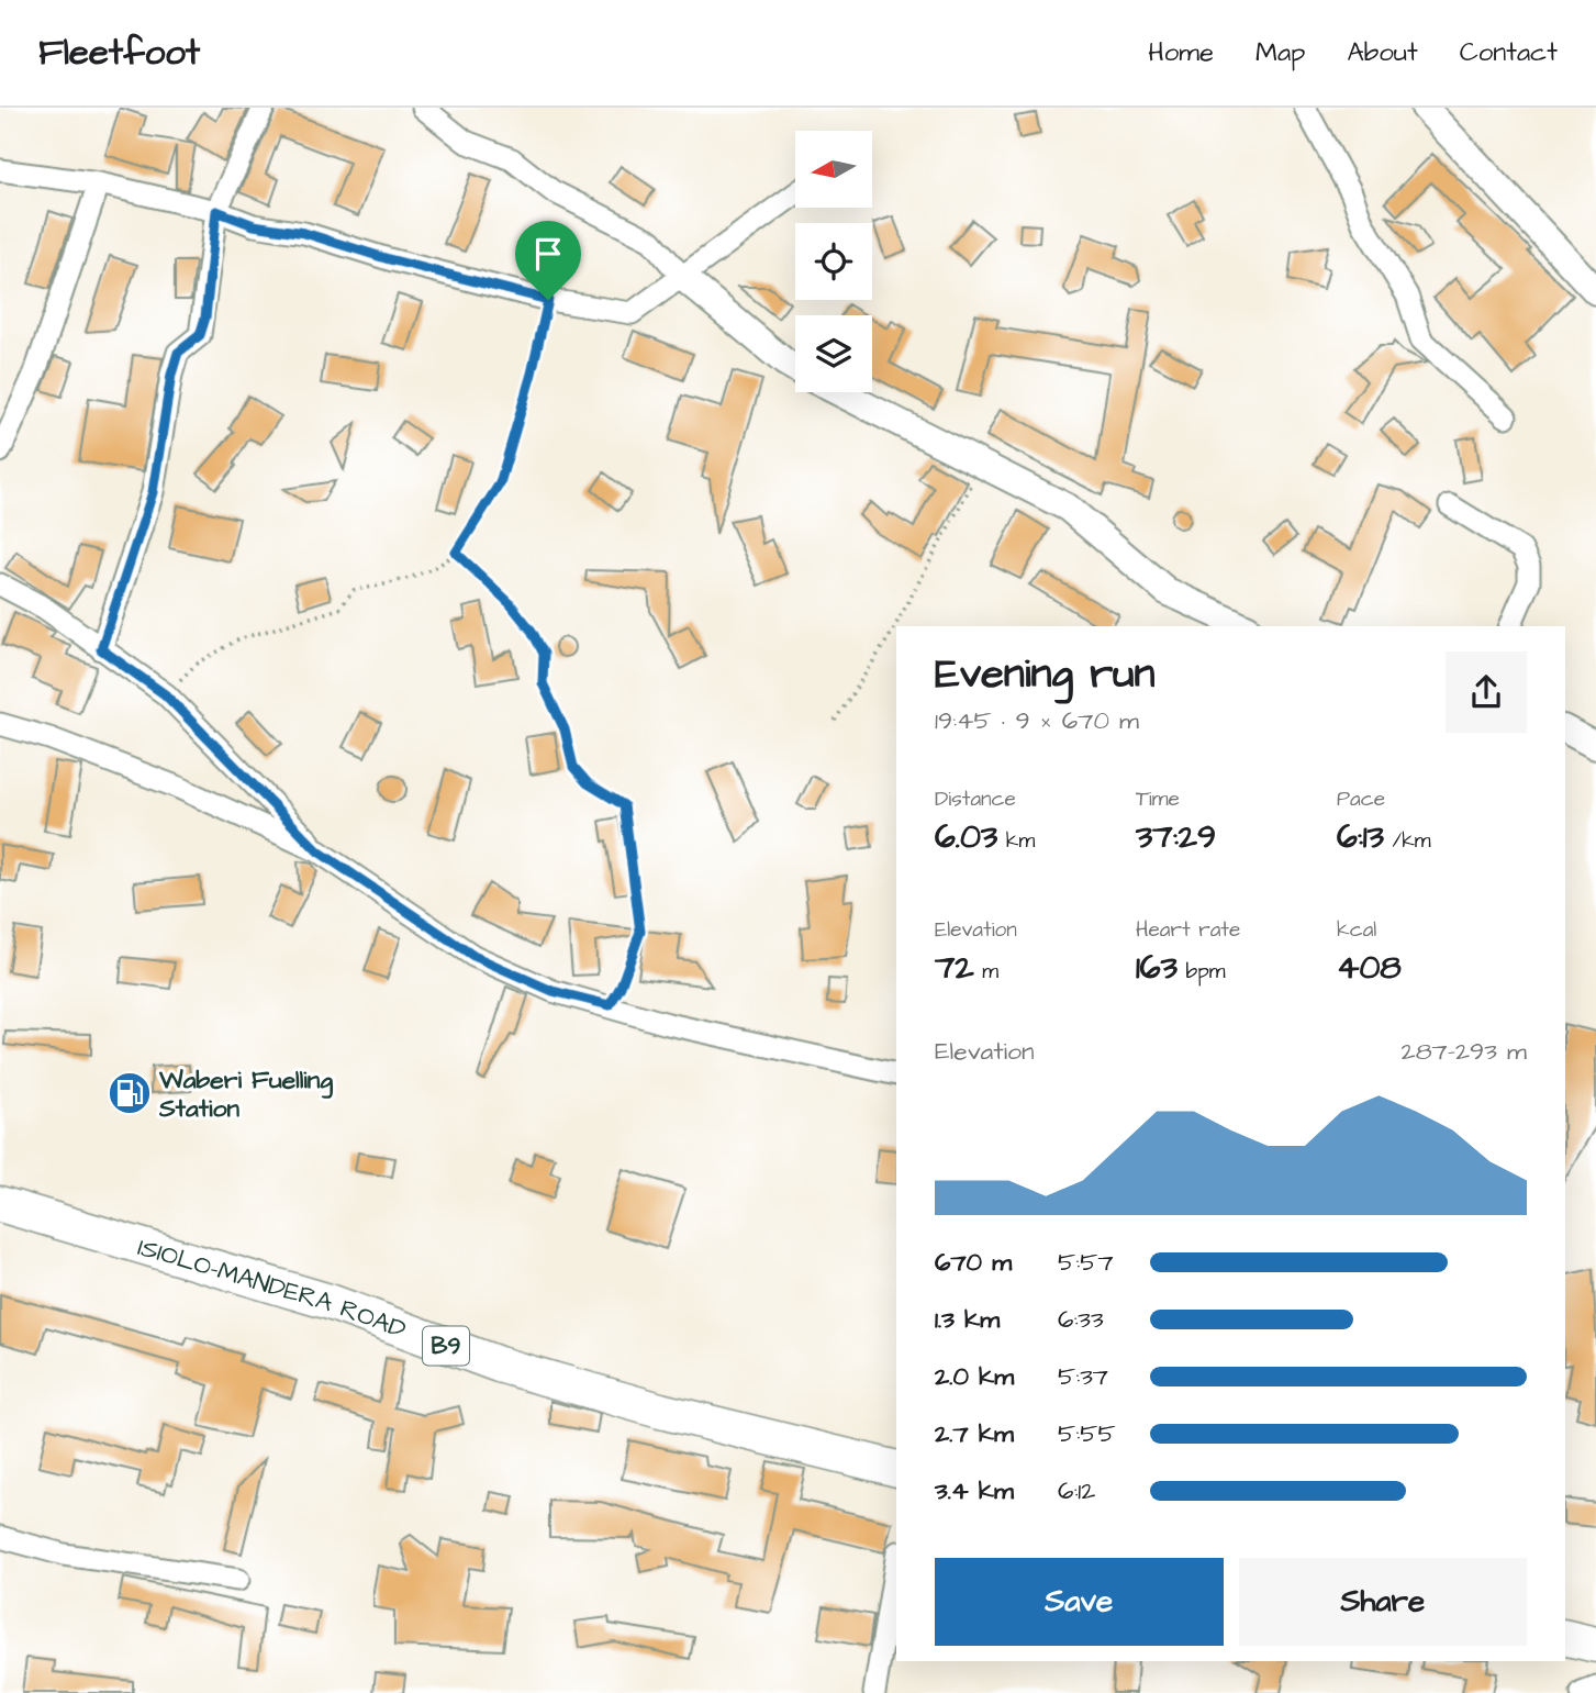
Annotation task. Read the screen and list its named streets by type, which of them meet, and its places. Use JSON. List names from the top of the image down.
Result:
{
  "streets": {
    "highway": ["ISIOLO-MANDERA ROAD", "B9"]
  },
  "places": {
    "fuel station": ["Waberi Fuelling Station"]
  },
  "north": "left",
  "page": {
    "header": "Fleetfoot",
    "nav": [
      "Home",
      "Map",
      "About",
      "Contact"
    ],
    "heading": ["Evening run", "19:45 · 9 × 670 m"],
    "stats": [
      ["Distance", "6.03 km"],
      ["Time", "37:29"],
      ["Pace", "6:13 /km"],
      ["Elevation", "72 m"],
      ["Heart rate", "163 bpm"],
      ["kcal", "408"]
    ],
    "chart": ["Elevation", "287–293 m"],
    "list": [
      {
        "name": "670 m",
        "note": "5:57"
      },
      {
        "name": "1.3 km",
        "note": "6:33"
      },
      {
        "name": "2.0 km",
        "note": "5:37"
      },
      {
        "name": "2.7 km",
        "note": "5:55"
      },
      {
        "name": "3.4 km",
        "note": "6:12"
      }
    ],
    "buttons": ["Save", "Share"]
  }
}
